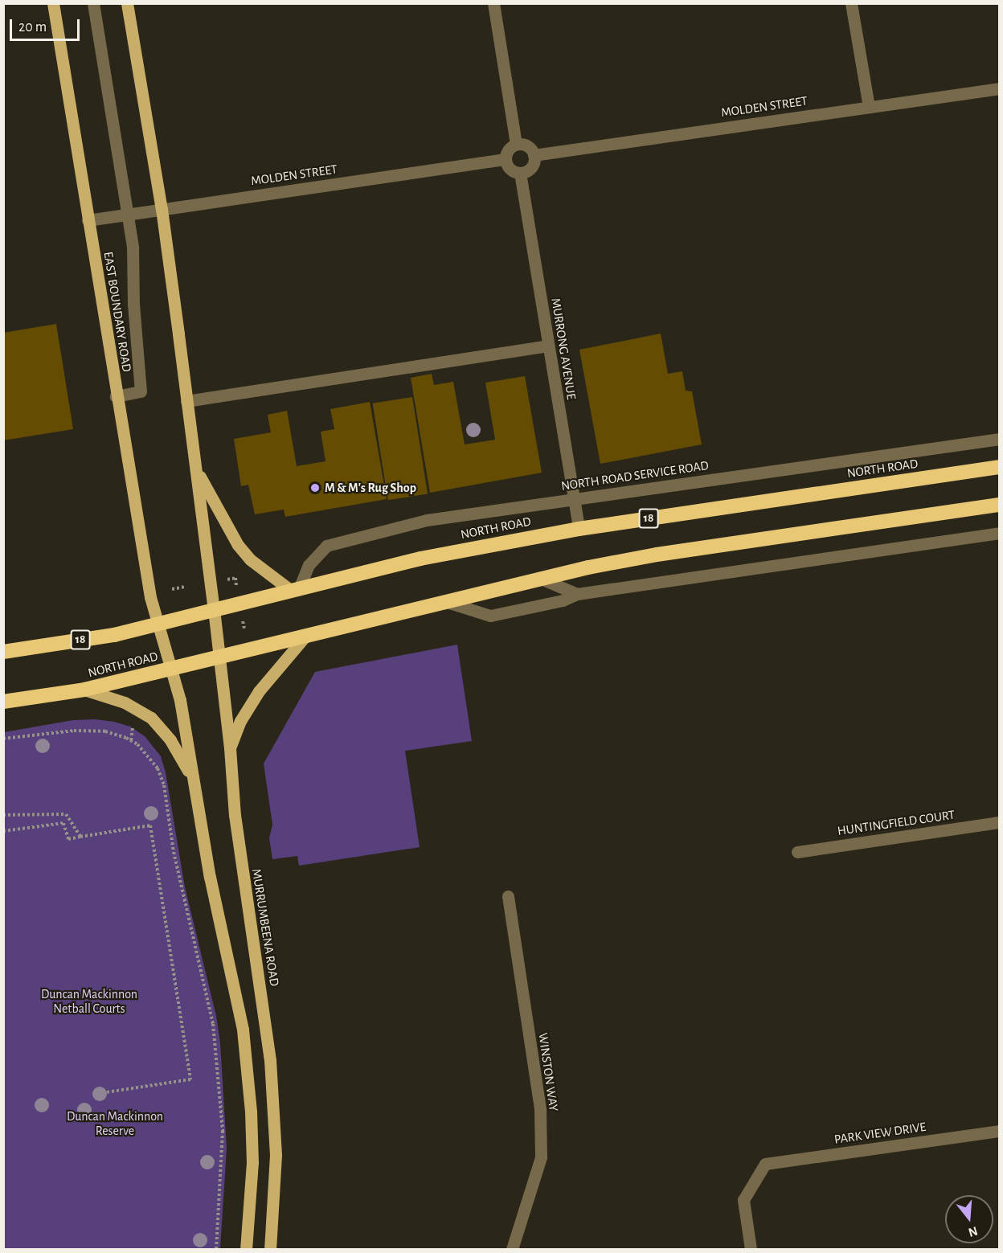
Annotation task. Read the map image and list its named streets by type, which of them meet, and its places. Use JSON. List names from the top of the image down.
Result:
{
  "streets": {
    "highway": ["NORTH ROAD", "18"],
    "main road": ["EAST BOUNDARY ROAD", "MURRUMBEENA ROAD"],
    "street": [
      "MOLDEN STREET",
      "MURRONG AVENUE",
      "NORTH ROAD SERVICE ROAD",
      "HUNTINGFIELD COURT",
      "WINSTON WAY",
      "PARK VIEW DRIVE"
    ]
  },
  "crossings": [
    ["MOLDEN STREET", "EAST BOUNDARY ROAD"],
    ["MOLDEN STREET", "MURRONG AVENUE"],
    ["EAST BOUNDARY ROAD", "NORTH ROAD"],
    ["MURRONG AVENUE", "NORTH ROAD"],
    ["MURRONG AVENUE", "NORTH ROAD SERVICE ROAD"],
    ["NORTH ROAD", "NORTH ROAD SERVICE ROAD"],
    ["NORTH ROAD", "MURRUMBEENA ROAD"]
  ],
  "parks": ["Duncan Mackinnon Netball Courts", "Duncan Mackinnon Reserve"],
  "places": ["M & M's Rug Shop"],
  "scale_bar": "20 m",
  "north": "bottom"
}
